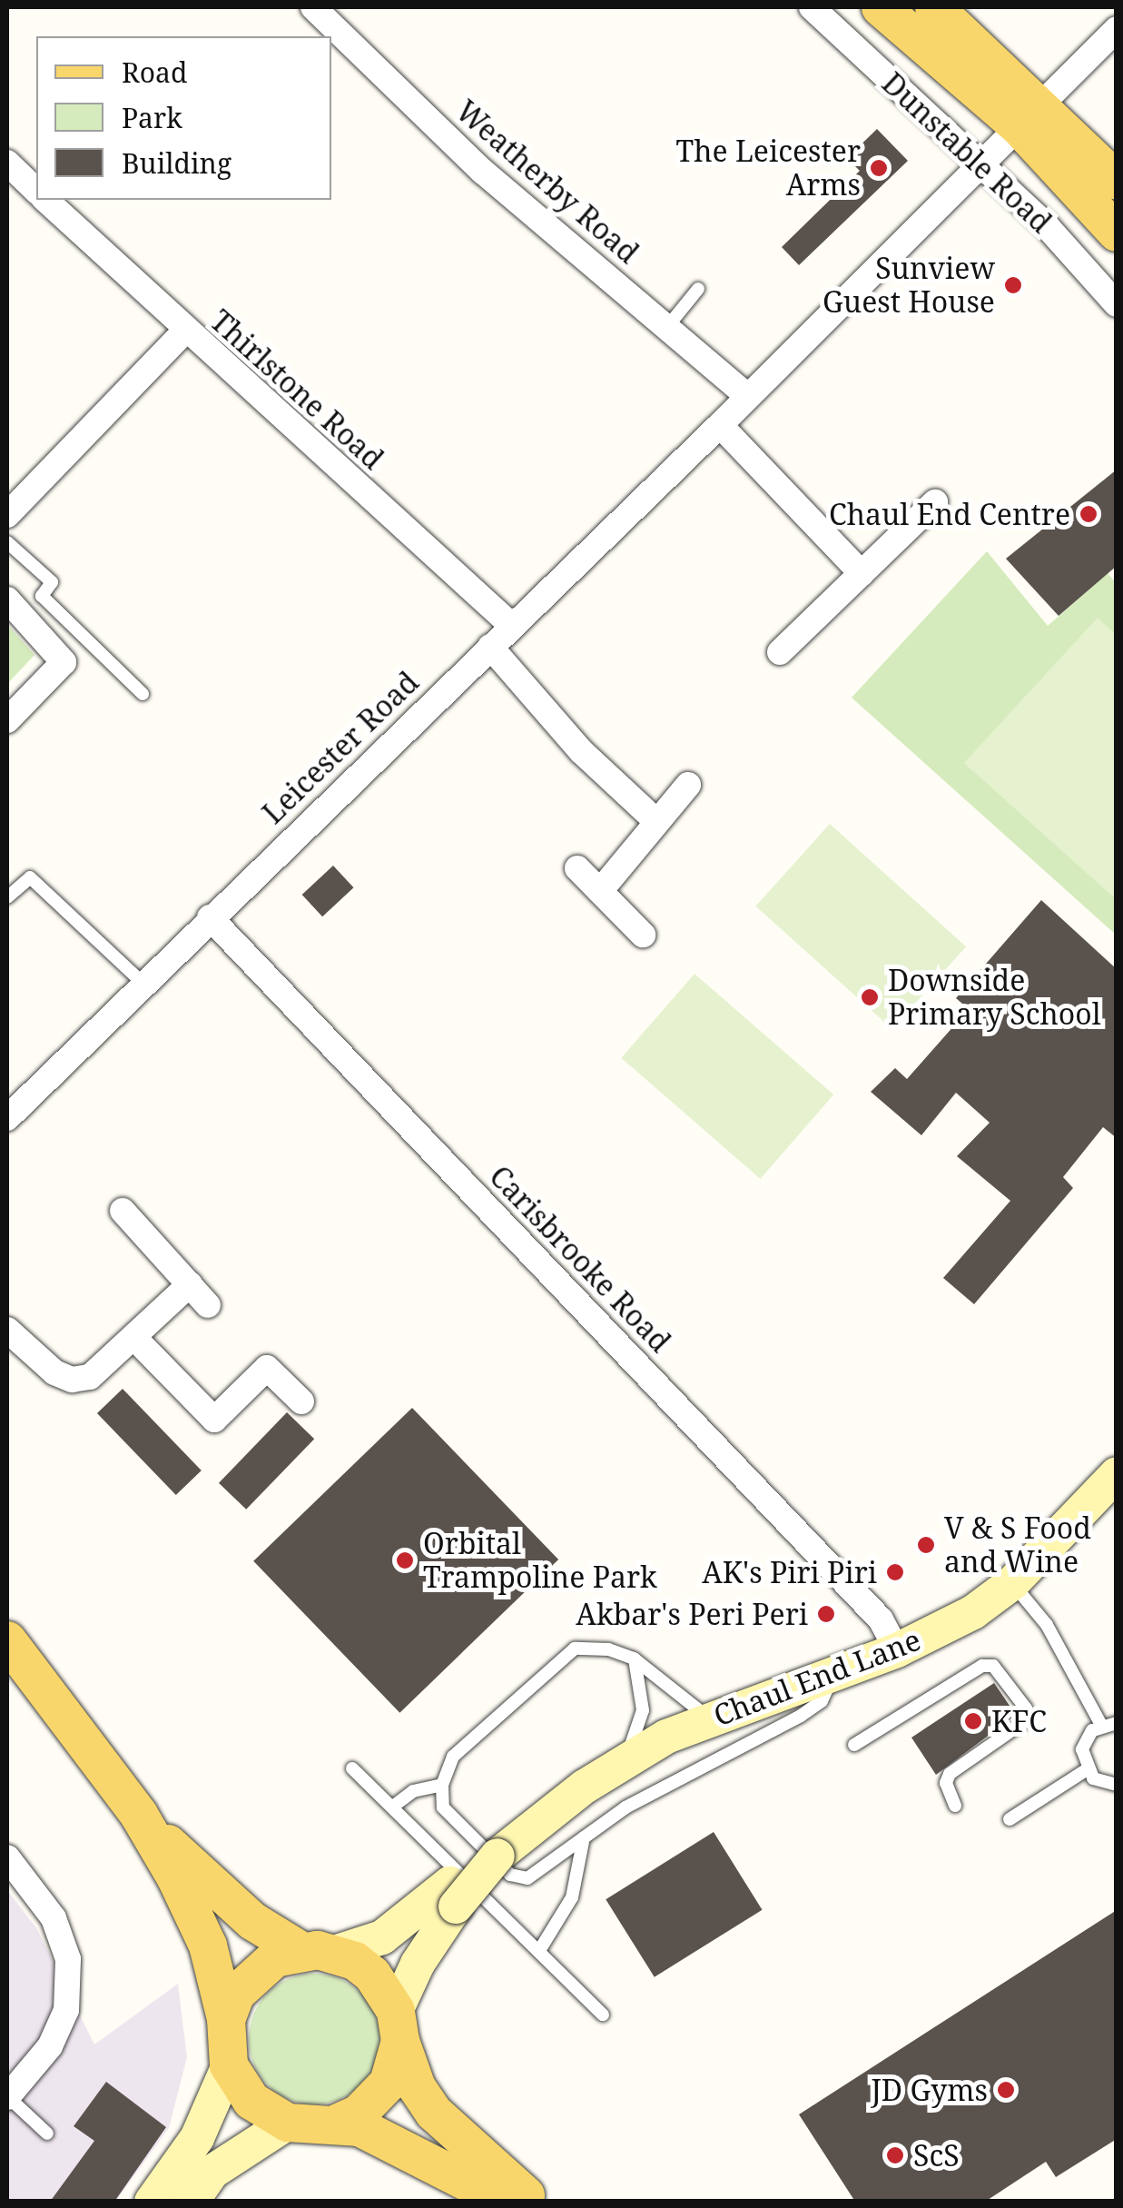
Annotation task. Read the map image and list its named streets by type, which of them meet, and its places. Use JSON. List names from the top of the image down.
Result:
{
  "streets": {
    "main road": ["Dunstable Road"],
    "street": [
      "Weatherby Road",
      "Thirlstone Road",
      "Leicester Road",
      "Carisbrooke Road",
      "Chaul End Lane"
    ]
  },
  "crossings": [
    ["Dunstable Road", "Leicester Road"],
    ["Weatherby Road", "Leicester Road"],
    ["Thirlstone Road", "Leicester Road"],
    ["Leicester Road", "Carisbrooke Road"],
    ["Carisbrooke Road", "Chaul End Lane"]
  ],
  "places": [
    "The Leicester Arms",
    "Sunview Guest House",
    "Chaul End Centre",
    "Downside Primary School",
    "V & S Food and Wine",
    "Orbital Trampoline Park",
    "AK's Piri Piri",
    "Akbar's Peri Peri",
    "KFC",
    "JD Gyms",
    "ScS"
  ],
  "legend": ["Road", "Park", "Building"]
}
